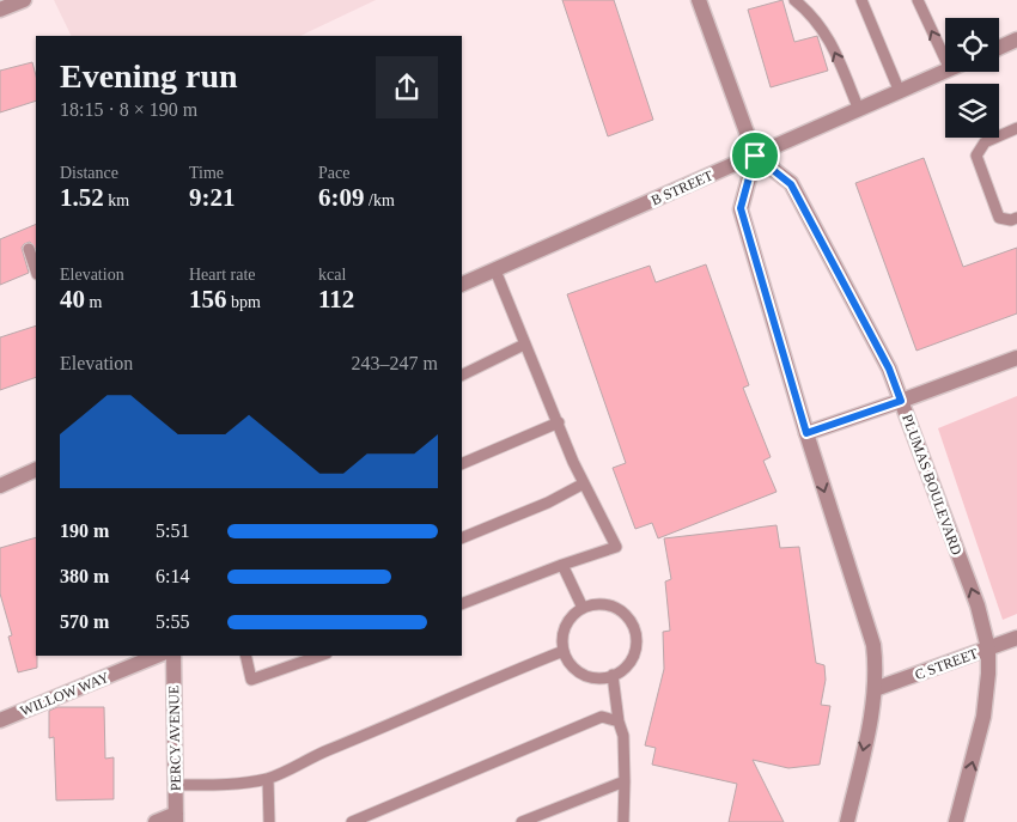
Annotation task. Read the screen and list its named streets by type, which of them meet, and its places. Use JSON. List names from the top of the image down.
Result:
{
  "streets": {
    "street": [
      "B STREET",
      "PLUMAS BOULEVARD",
      "C STREET",
      "WILLOW WAY",
      "PERCY AVENUE"
    ]
  },
  "crossings": [
    ["B STREET", "PLUMAS BOULEVARD"],
    ["PLUMAS BOULEVARD", "C STREET"]
  ],
  "page": {
    "heading": ["Evening run", "18:15 · 8 × 190 m"],
    "stats": [
      ["Distance", "1.52 km"],
      ["Time", "9:21"],
      ["Pace", "6:09 /km"],
      ["Elevation", "40 m"],
      ["Heart rate", "156 bpm"],
      ["kcal", "112"]
    ],
    "chart": ["Elevation", "243–247 m"],
    "list": [
      {
        "name": "190 m",
        "note": "5:51"
      },
      {
        "name": "380 m",
        "note": "6:14"
      },
      {
        "name": "570 m",
        "note": "5:55"
      }
    ]
  }
}
